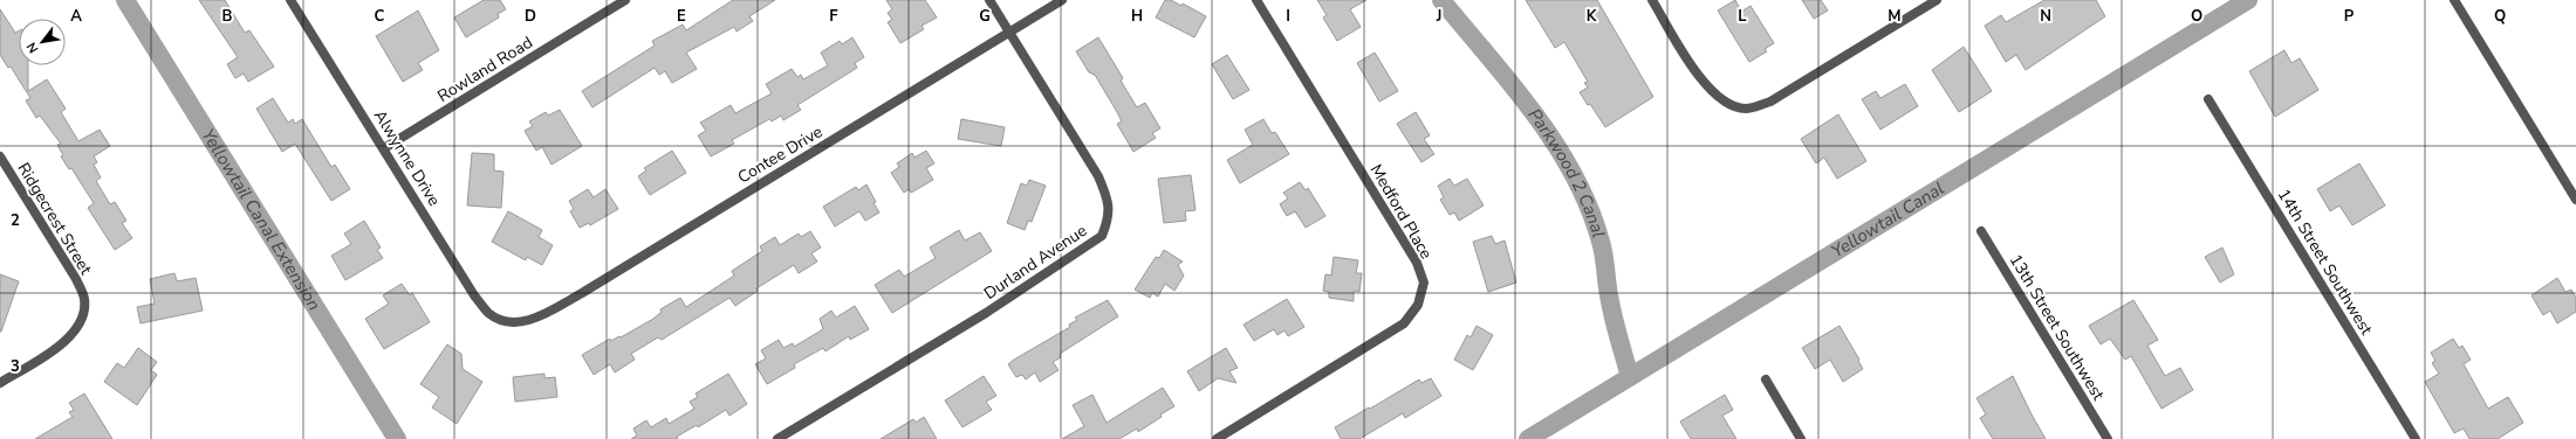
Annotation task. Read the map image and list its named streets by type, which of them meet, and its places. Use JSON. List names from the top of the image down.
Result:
{
  "streets": {
    "street": [
      "Rowland Road",
      "Contee Drive",
      "Alwynne Drive",
      "Medford Place",
      "Ridgecrest Street",
      "Durland Avenue",
      "14th Street Southwest",
      "13th Street Southwest"
    ]
  },
  "crossings": [
    ["Rowland Road", "Alwynne Drive"],
    ["Contee Drive", "Alwynne Drive"],
    ["Contee Drive", "Durland Avenue"]
  ],
  "water": ["Parkwood 2 Canal", "Yellowtail Canal Extension", "Yellowtail Canal"],
  "north": "bottom left",
  "grid": {
    "columns": [
      "A",
      "B",
      "C",
      "D",
      "E",
      "F",
      "G",
      "H",
      "I",
      "J",
      "K",
      "L",
      "M",
      "N",
      "O",
      "P",
      "Q"
    ],
    "rows": ["2", "3"]
  }
}
